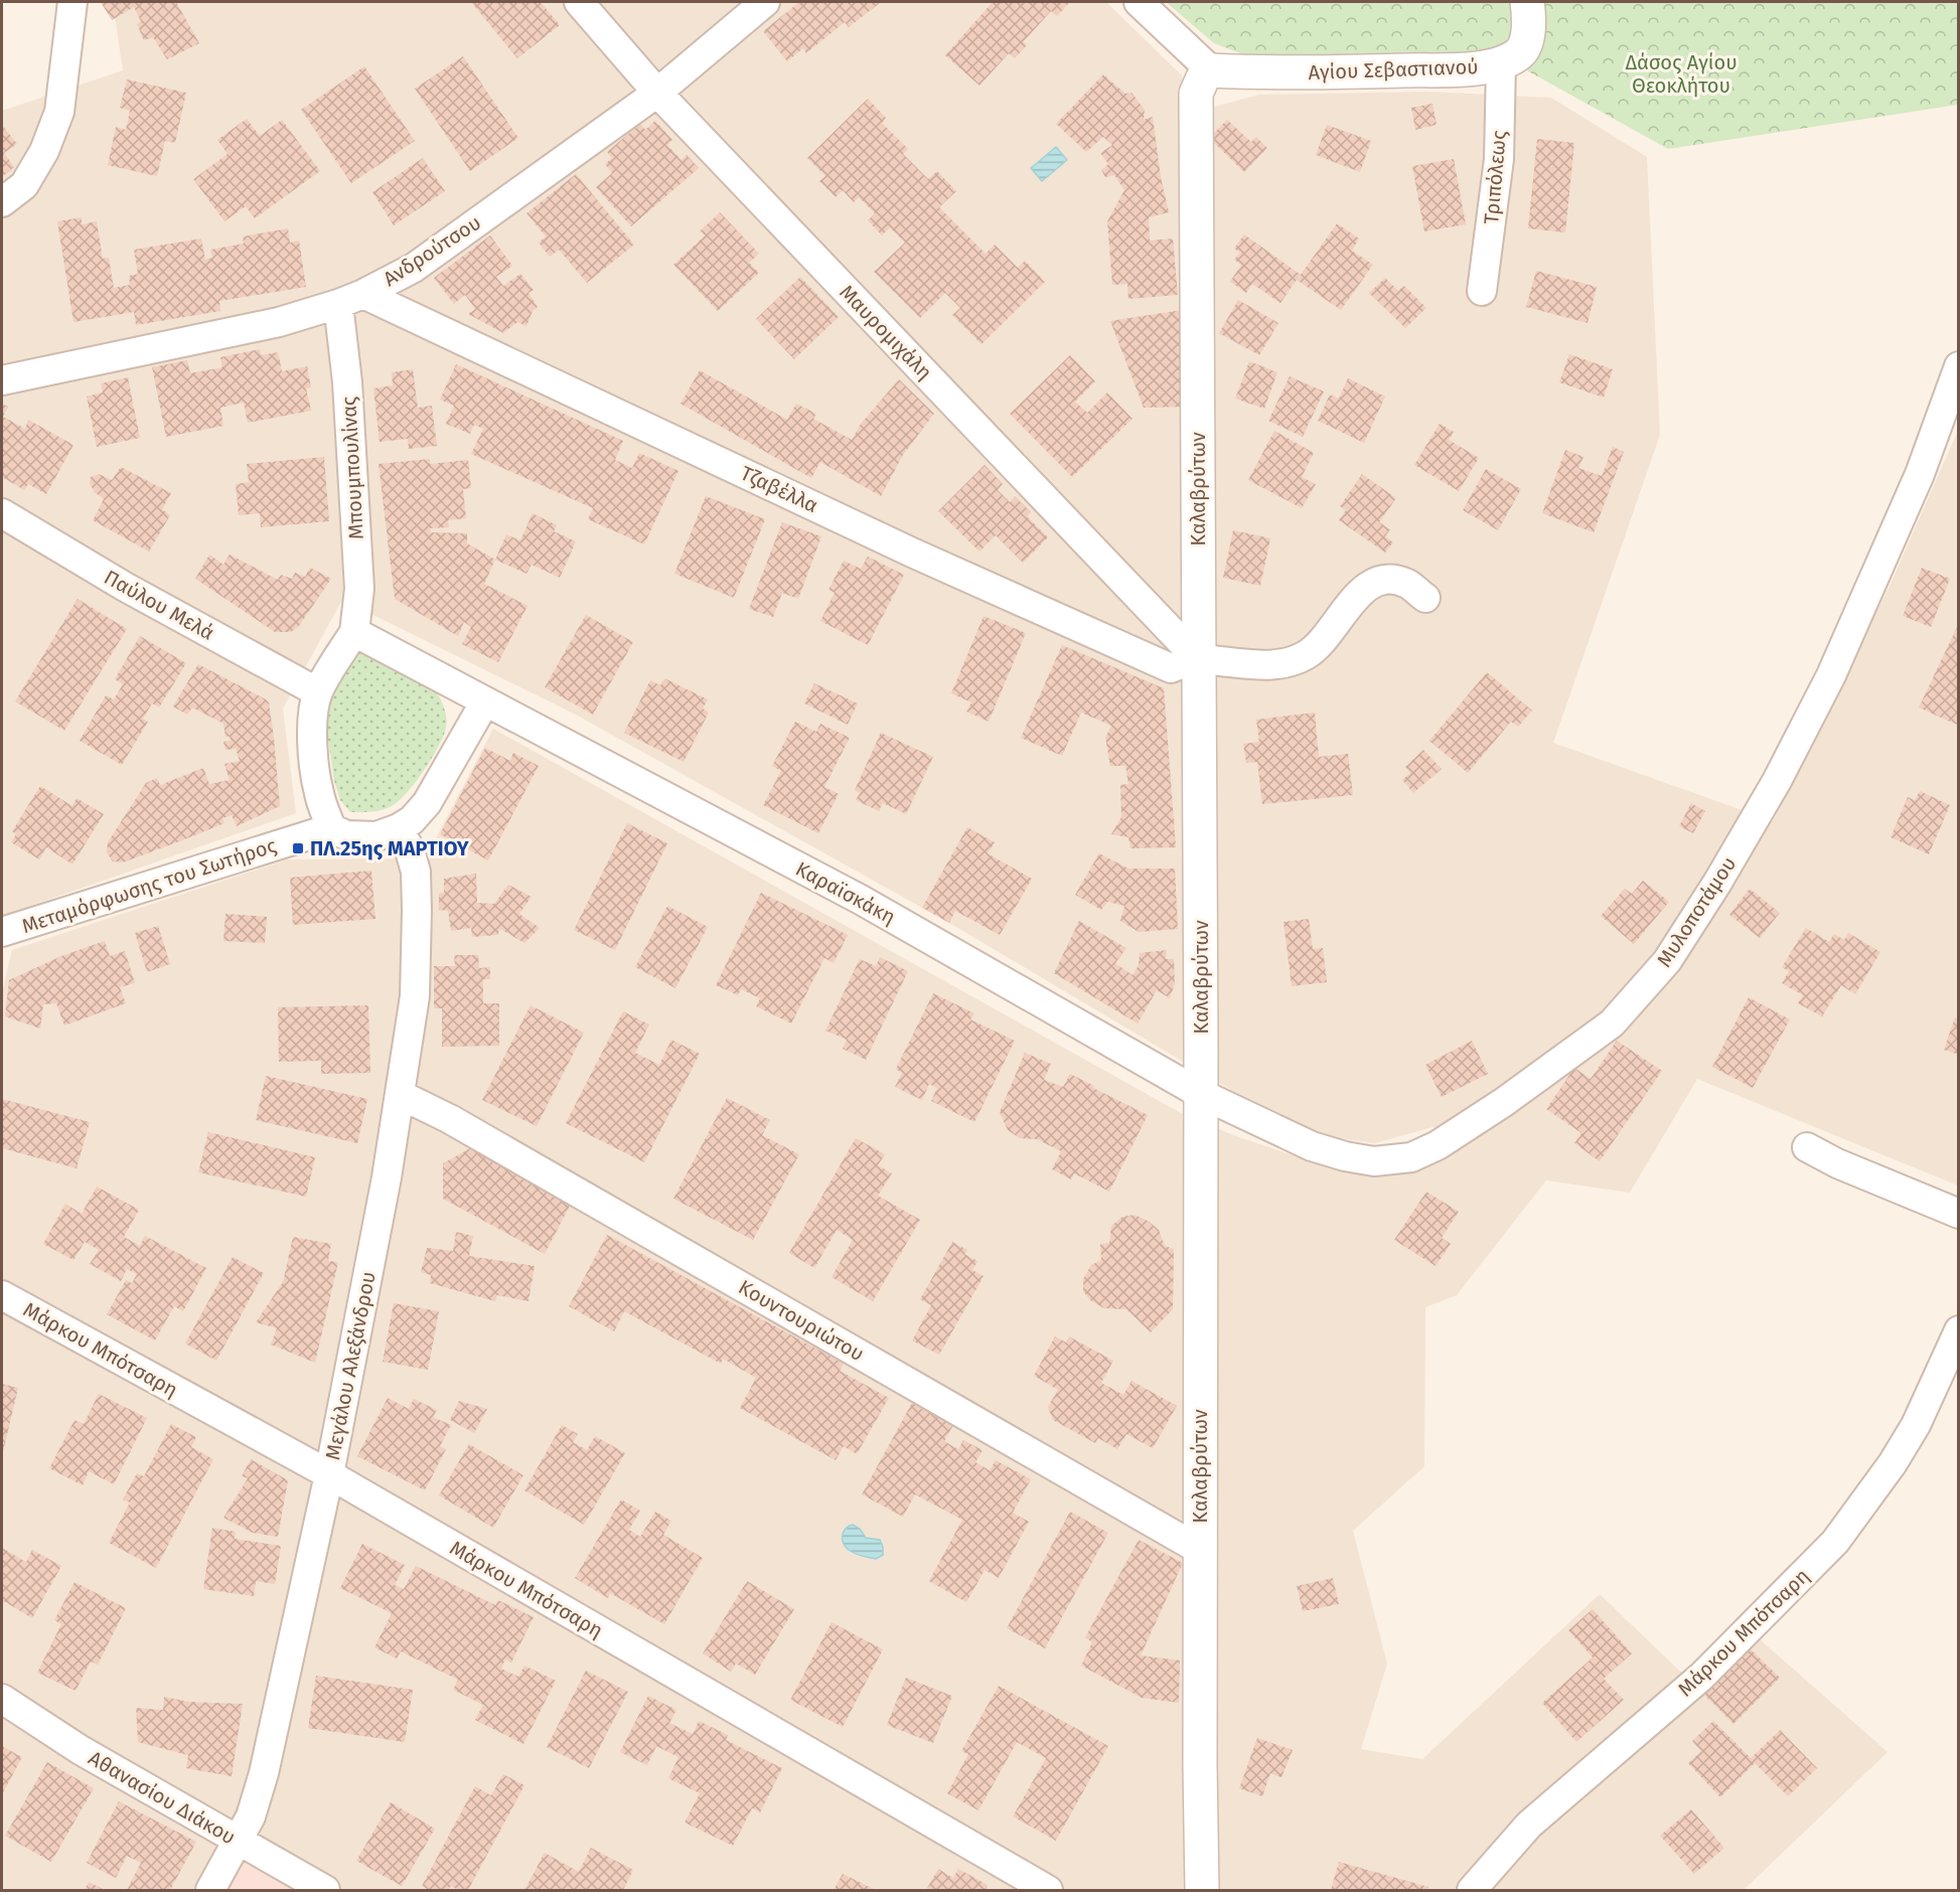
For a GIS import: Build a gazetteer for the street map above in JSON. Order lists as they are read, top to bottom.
{
  "streets": {
    "street": [
      "Αγίου Σεβαστιανού",
      "Τριπόλεως",
      "Ανδρούτσου",
      "Μαυρομιχάλη",
      "Μπουμπουλίνας",
      "Τζαβέλλα",
      "Καλαβρύτων",
      "Παύλου Μελά",
      "Μεταμόρφωσης του Σωτήρος",
      "Καραϊσκάκη",
      "Μυλοποτάμου",
      "Κουντουριώτου",
      "Μάρκου Μπότσαρη",
      "Μεγάλου Αλεξάνδρου",
      "Αθανασίου Διάκου"
    ]
  },
  "crossings": [
    ["Αγίου Σεβαστιανού", "Τριπόλεως"],
    ["Αγίου Σεβαστιανού", "Καλαβρύτων"],
    ["Ανδρούτσου", "Μαυρομιχάλη"],
    ["Ανδρούτσου", "Μπουμπουλίνας"],
    ["Ανδρούτσου", "Τζαβέλλα"],
    ["Μαυρομιχάλη", "Τζαβέλλα"],
    ["Μαυρομιχάλη", "Καλαβρύτων"],
    ["Μπουμπουλίνας", "Τζαβέλλα"],
    ["Μπουμπουλίνας", "Καραϊσκάκη"],
    ["Τζαβέλλα", "Καλαβρύτων"],
    ["Καλαβρύτων", "Καραϊσκάκη"],
    ["Καλαβρύτων", "Μυλοποτάμου"],
    ["Καλαβρύτων", "Κουντουριώτου"],
    ["Καραϊσκάκη", "Μυλοποτάμου"],
    ["Κουντουριώτου", "Μεγάλου Αλεξάνδρου"],
    ["Μάρκου Μπότσαρη", "Μεγάλου Αλεξάνδρου"],
    ["Μεγάλου Αλεξάνδρου", "Αθανασίου Διάκου"]
  ],
  "parks": ["Δάσος Αγίου Θεοκλήτου"],
  "places": {
    "transit": ["ΠΛ.25ης ΜΑΡΤΙΟΥ"]
  }
}
